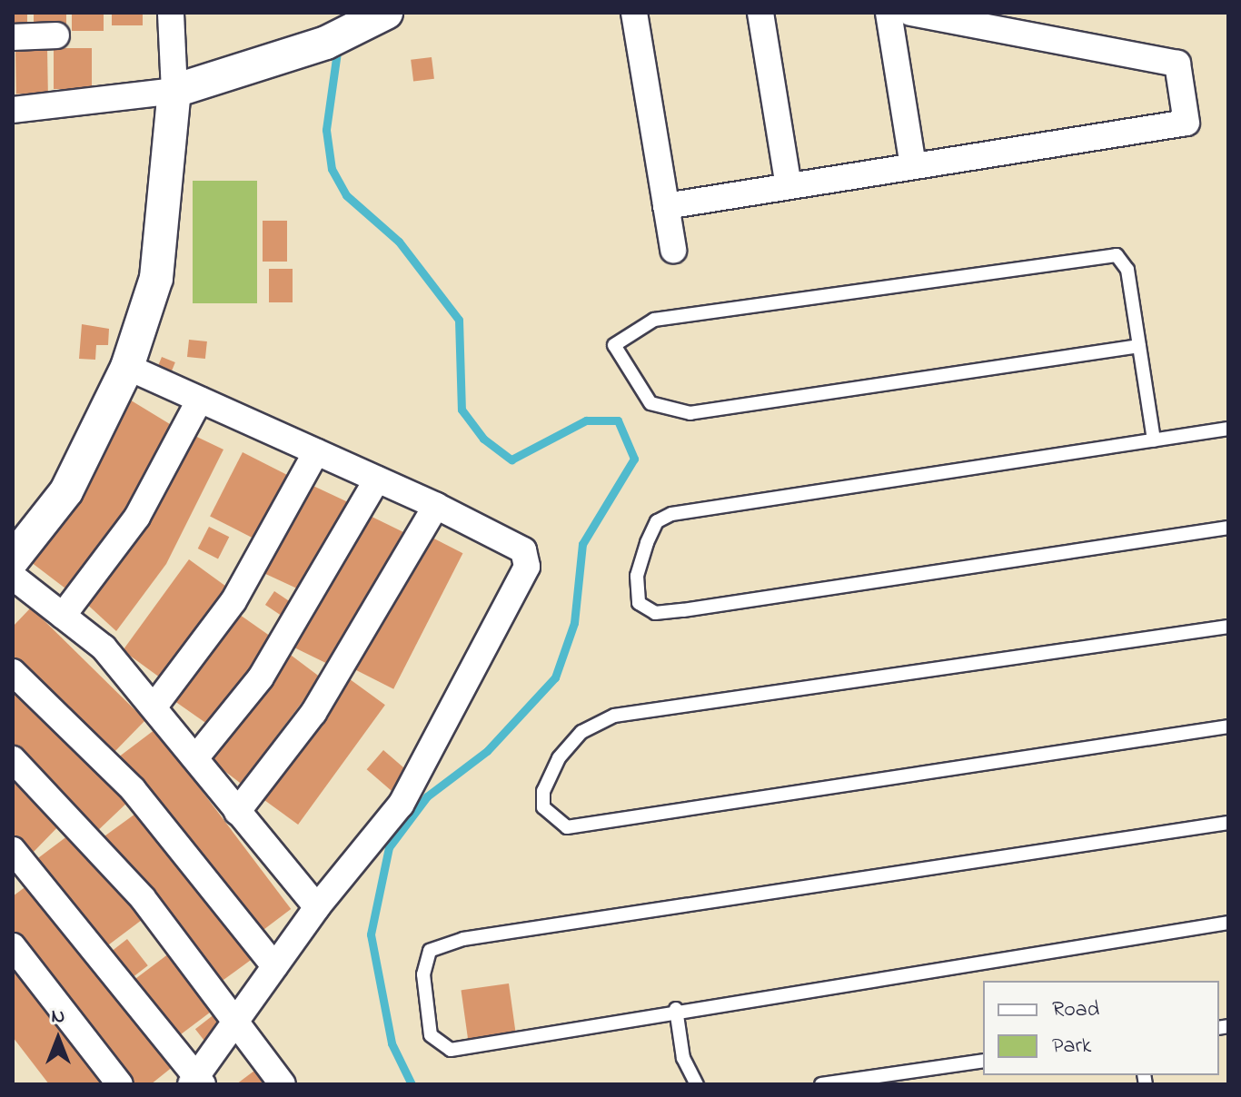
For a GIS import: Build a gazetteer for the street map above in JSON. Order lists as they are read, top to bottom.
{
  "legend": ["Road", "Park"],
  "north": "top"
}
